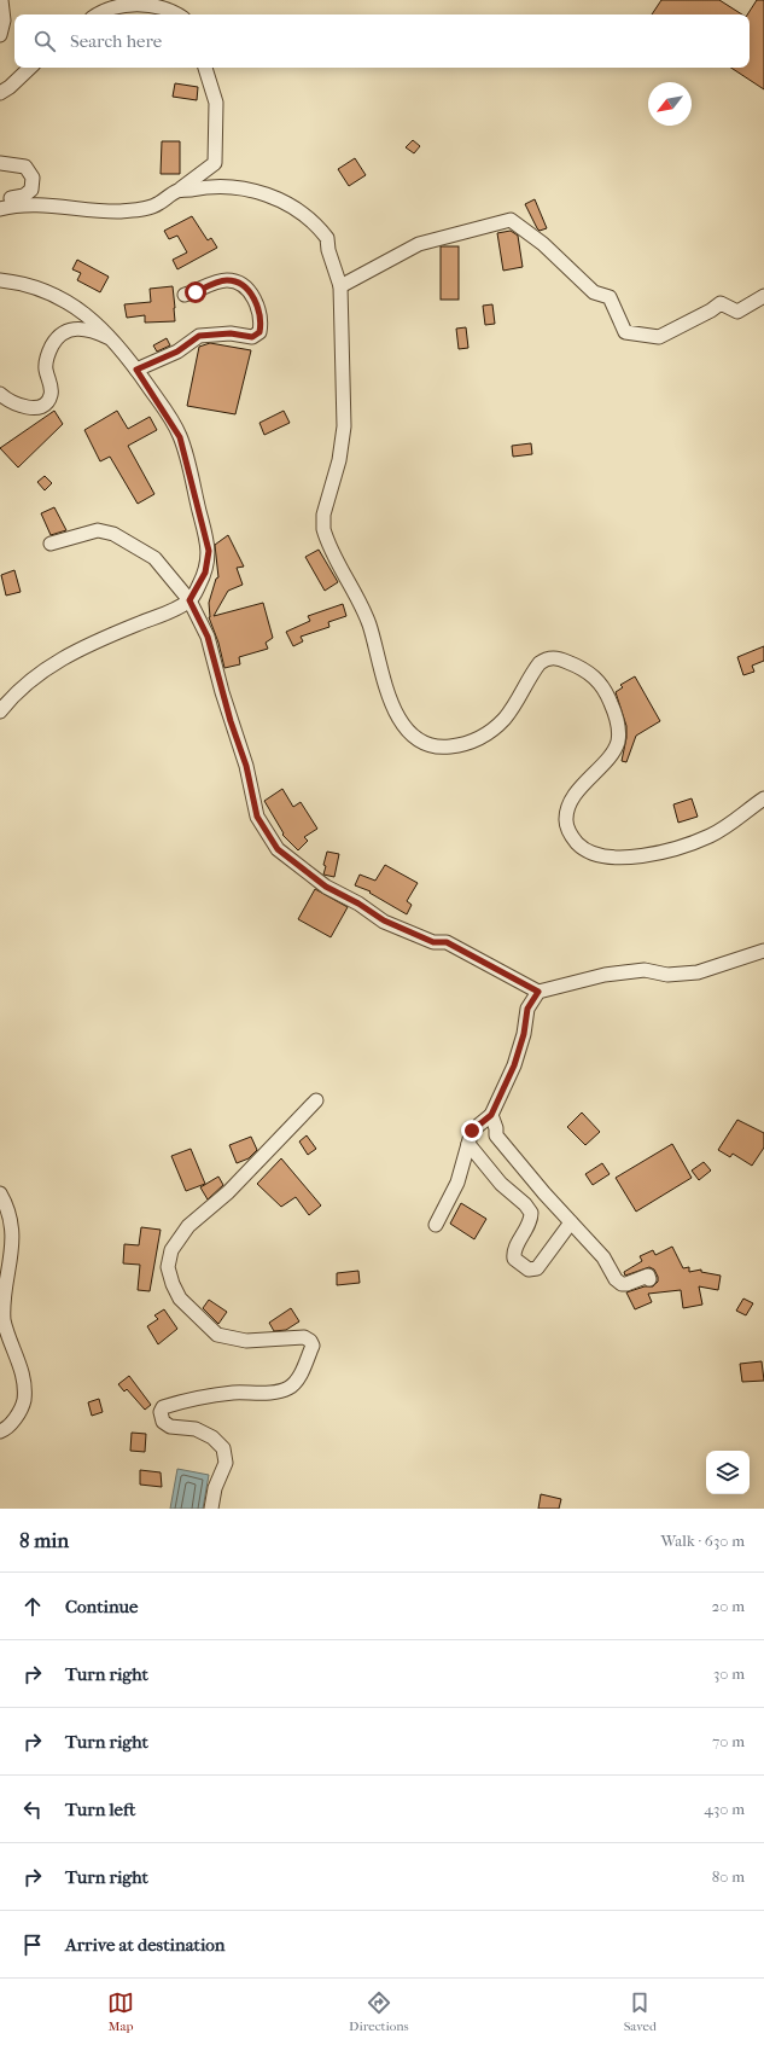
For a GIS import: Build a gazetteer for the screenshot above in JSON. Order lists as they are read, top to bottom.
{
  "north": "bottom left",
  "page": {
    "search": "Search here",
    "heading": ["8 min", "Walk · 630 m"],
    "list": [
      ["Continue", "20 m"],
      ["Turn right", "30 m"],
      ["Turn right", "70 m"],
      ["Turn left", "430 m"],
      ["Turn right", "80 m"],
      "Arrive at destination"
    ],
    "nav": ["Map", "Directions", "Saved"]
  }
}
